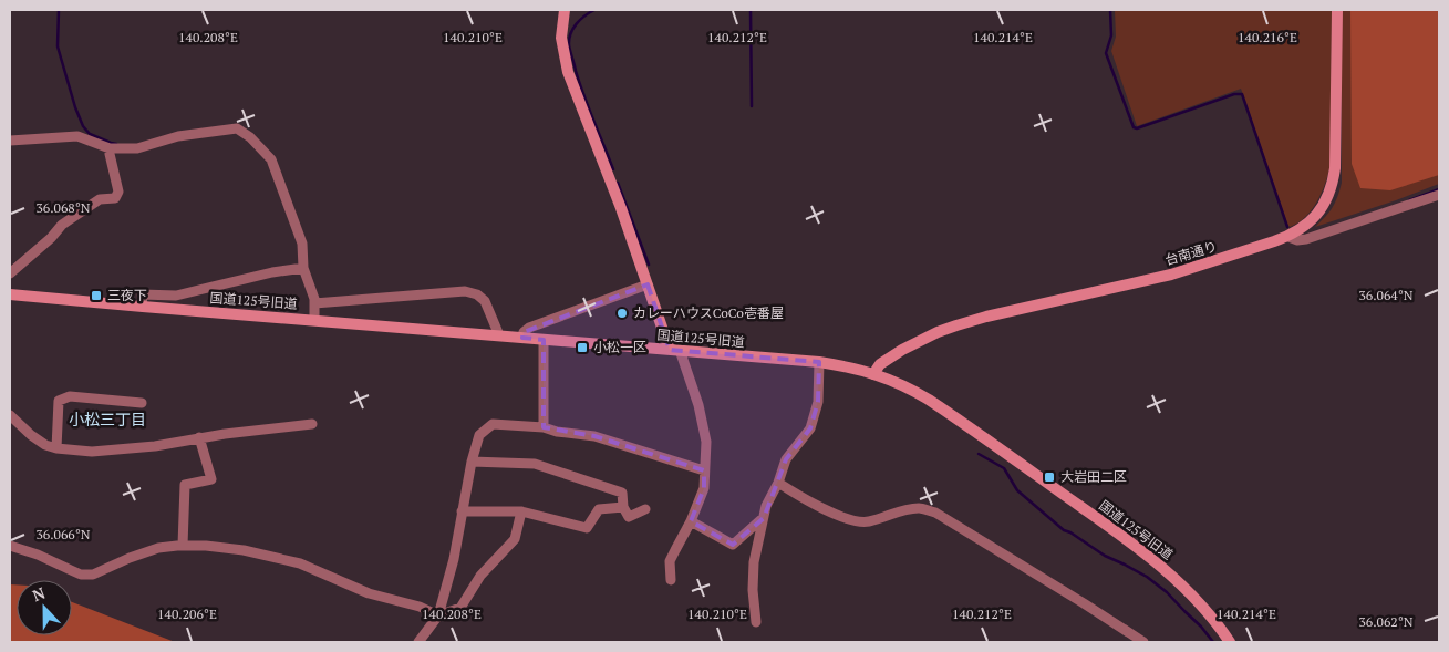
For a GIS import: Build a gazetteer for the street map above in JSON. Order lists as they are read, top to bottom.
{
  "streets": {
    "street": ["台南通り", "国道125号旧道"]
  },
  "crossings": [
    ["台南通り", "国道125号旧道"]
  ],
  "districts": ["小松三丁目"],
  "places": {
    "transit": ["三夜下", "小松一区", "大岩田二区"],
    "other": ["カレーハウスCoCo壱番屋"]
  },
  "north": "top",
  "coordinates": [
    "140.208°E",
    "140.210°E",
    "140.212°E",
    "140.214°E",
    "140.216°E",
    "36.068°N",
    "36.064°N",
    "36.066°N",
    "140.206°E",
    "36.062°N"
  ]
}
